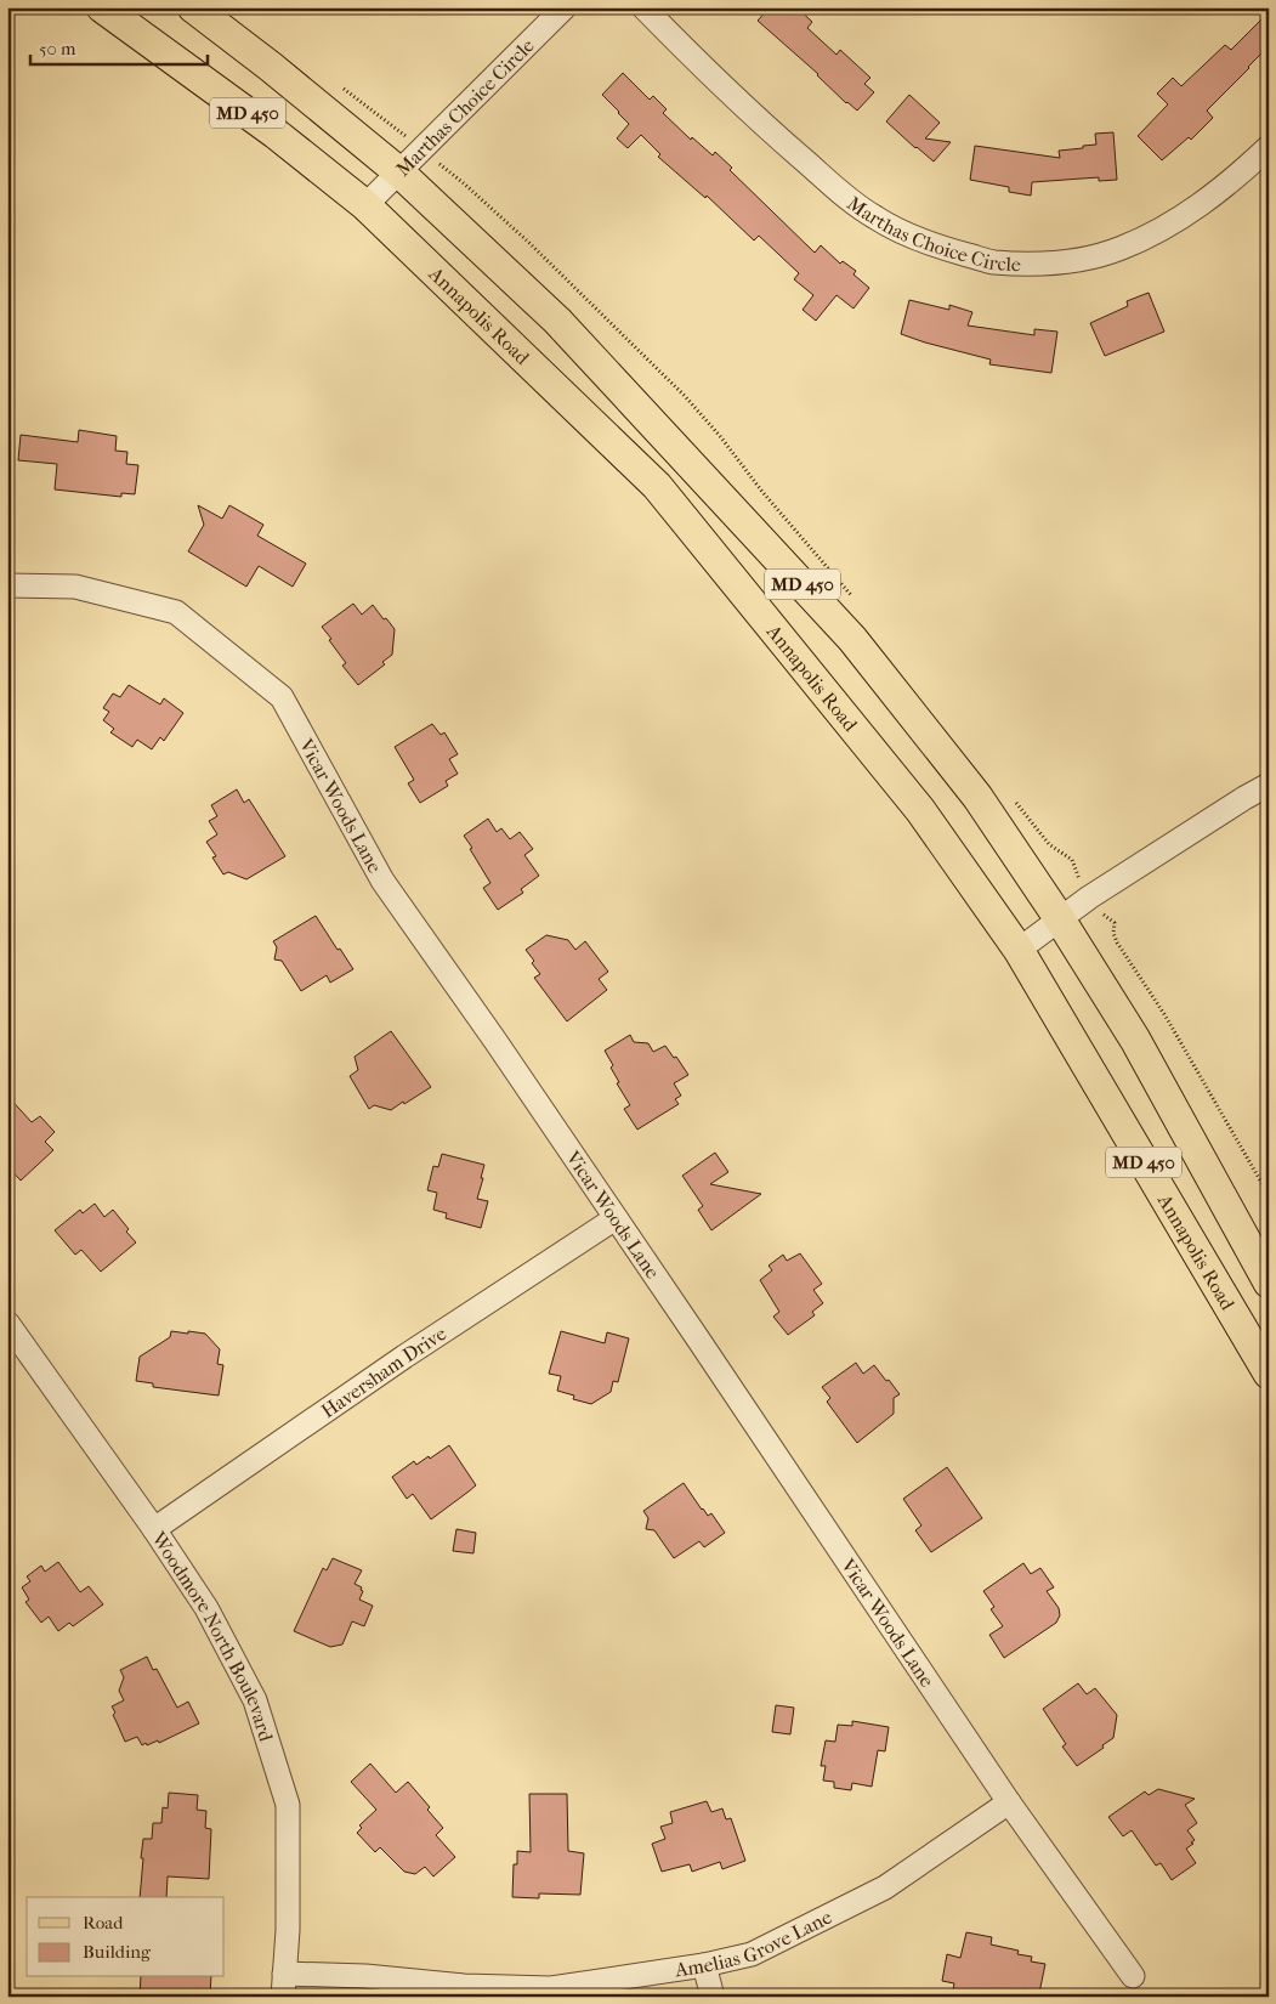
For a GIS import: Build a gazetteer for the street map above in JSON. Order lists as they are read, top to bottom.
{
  "streets": {
    "main road": ["MD 450", "Annapolis Road"],
    "street": [
      "Marthas Choice Circle",
      "Vicar Woods Lane",
      "Haversham Drive",
      "Woodmore North Boulevard",
      "Amelias Grove Lane"
    ]
  },
  "crossings": [
    ["Marthas Choice Circle", "MD 450"],
    ["Marthas Choice Circle", "Annapolis Road"],
    ["Vicar Woods Lane", "Haversham Drive"],
    ["Vicar Woods Lane", "Amelias Grove Lane"],
    ["Haversham Drive", "Woodmore North Boulevard"],
    ["Woodmore North Boulevard", "Amelias Grove Lane"]
  ],
  "legend": ["Road", "Building"],
  "scale_bar": "50 m"
}
